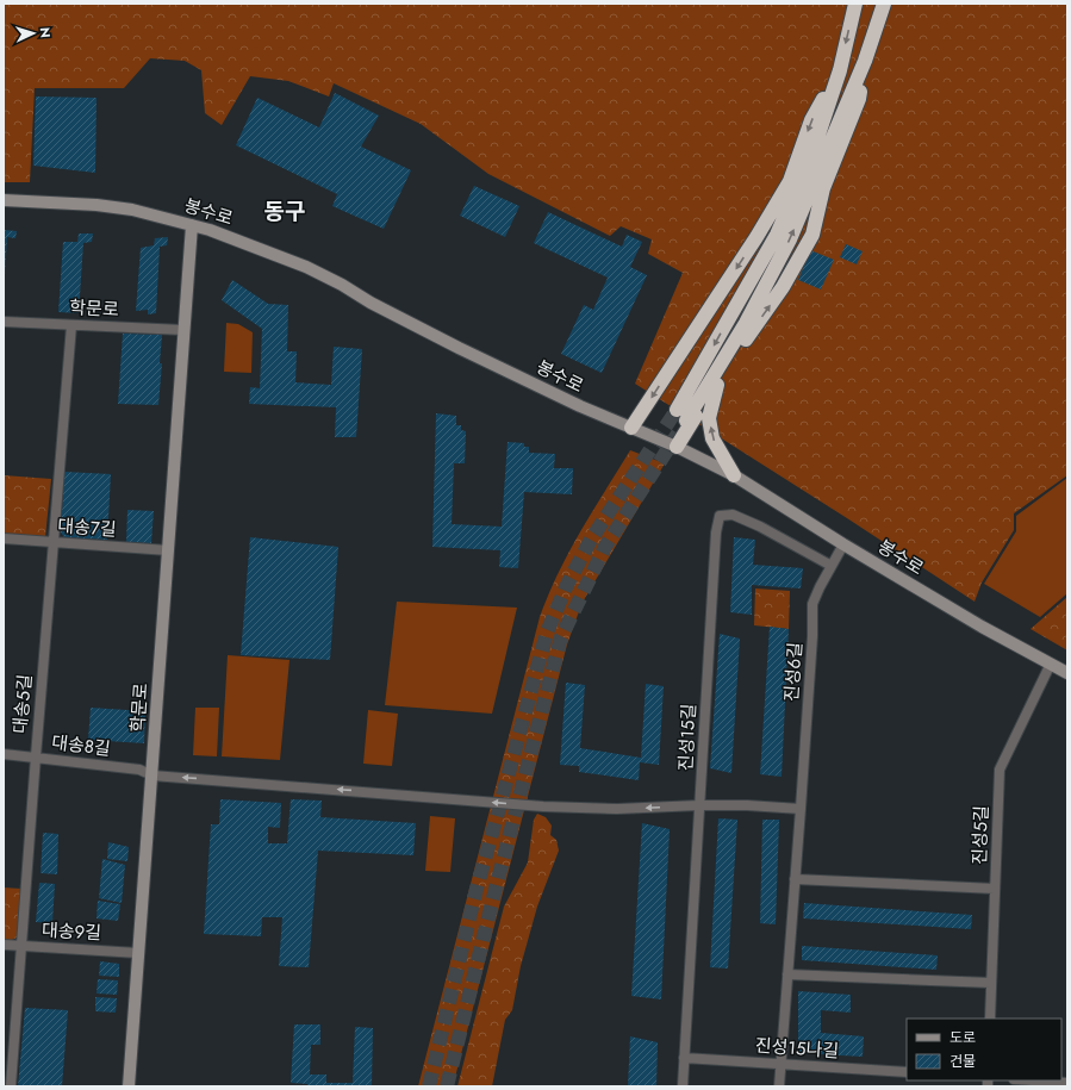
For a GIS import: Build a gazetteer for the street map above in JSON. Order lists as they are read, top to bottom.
{
  "streets": {
    "main road": ["봉수로", "학문로"],
    "street": [
      "대송7길",
      "진성6길",
      "대송5길",
      "진성15길",
      "대송8길",
      "진성5길",
      "대송9길",
      "진성15나길"
    ]
  },
  "crossings": [
    ["봉수로", "학문로"],
    ["봉수로", "진성6길"],
    ["봉수로", "진성5길"],
    ["학문로", "대송7길"],
    ["학문로", "대송5길"],
    ["학문로", "대송8길"],
    ["학문로", "대송9길"],
    ["대송7길", "대송5길"],
    ["진성6길", "진성15길"],
    ["진성6길", "진성15나길"],
    ["대송5길", "대송8길"],
    ["대송5길", "대송9길"],
    ["진성15길", "대송8길"],
    ["진성15길", "진성15나길"]
  ],
  "one_way": ["대송8길"],
  "districts": ["동구"],
  "legend": ["도로", "건물"],
  "north": "right"
}
